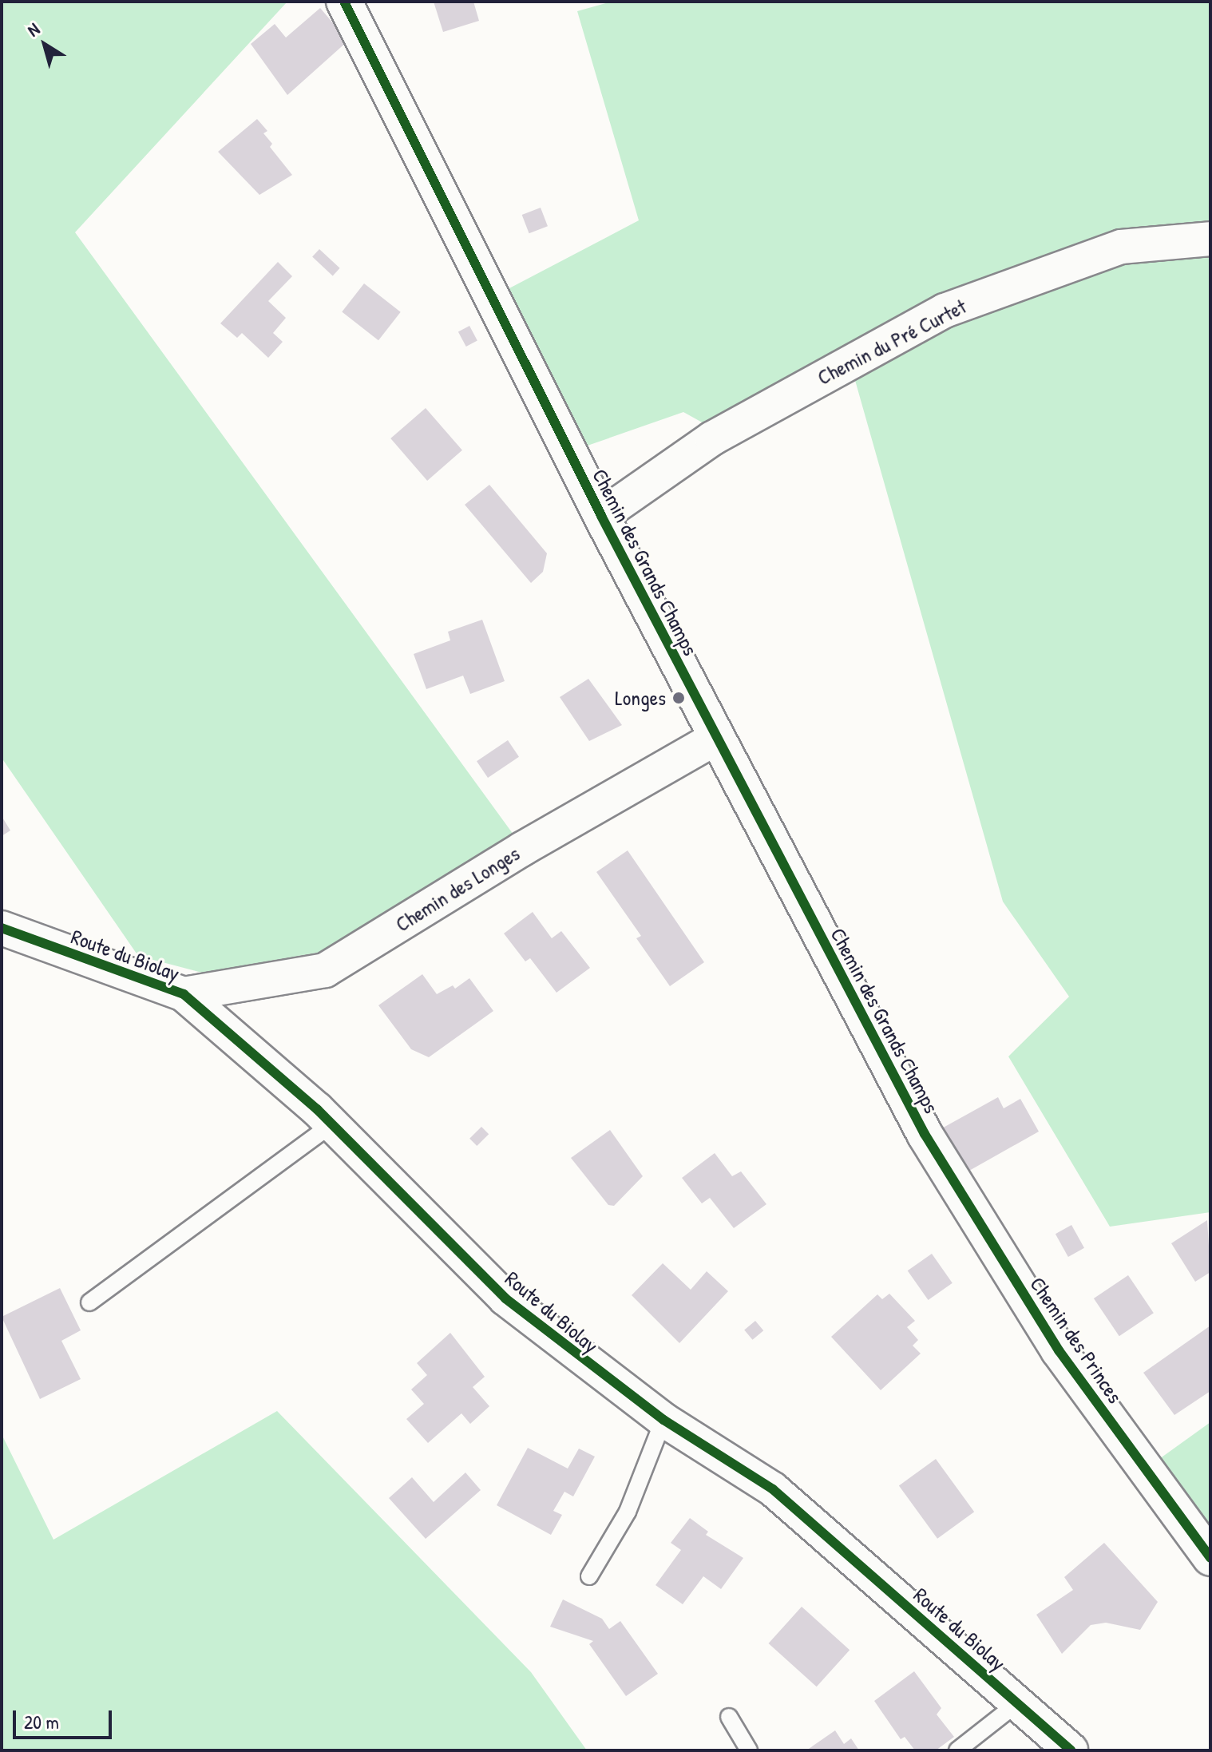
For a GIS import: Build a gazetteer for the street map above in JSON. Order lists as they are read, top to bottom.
{
  "streets": {
    "street": [
      "Chemin du Pré Curtet",
      "Chemin des Grands Champs",
      "Chemin des Longes",
      "Route du Biolay",
      "Chemin des Princes"
    ]
  },
  "crossings": [
    ["Chemin du Pré Curtet", "Chemin des Grands Champs"],
    ["Chemin des Grands Champs", "Chemin des Longes"],
    ["Chemin des Grands Champs", "Chemin des Princes"],
    ["Chemin des Longes", "Route du Biolay"]
  ],
  "places": ["Longes"],
  "scale_bar": "20 m",
  "north": "top left"
}
